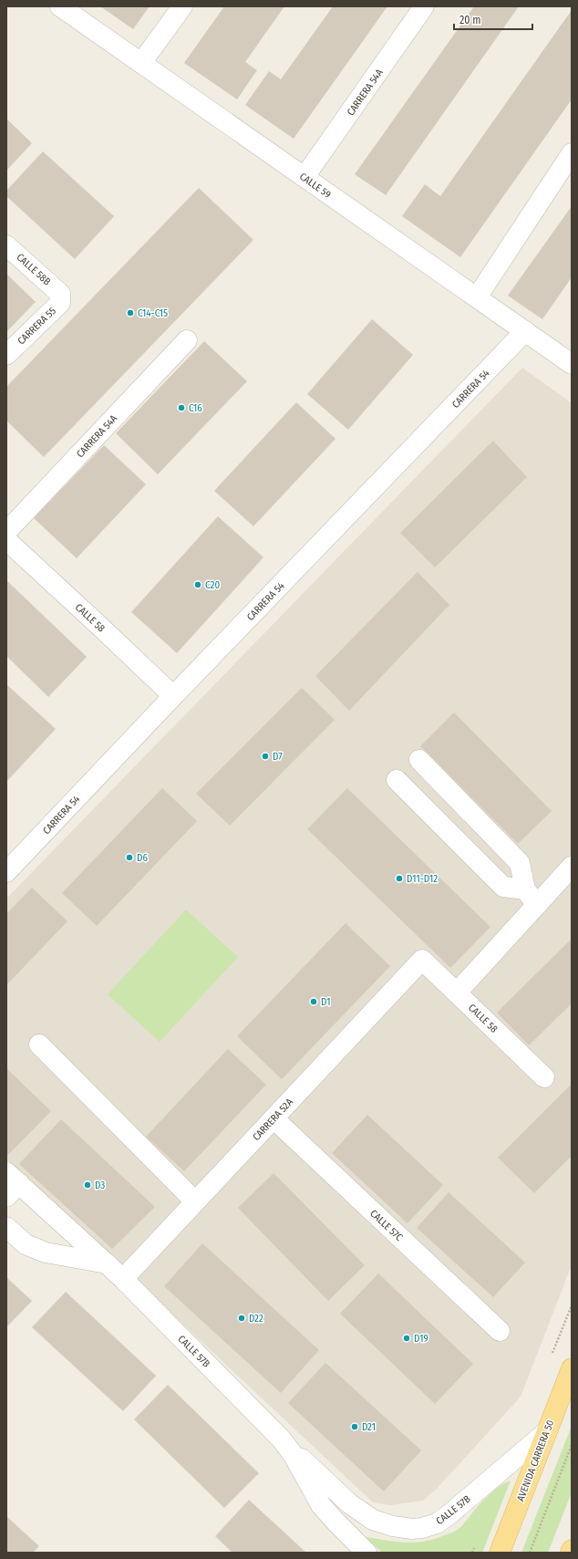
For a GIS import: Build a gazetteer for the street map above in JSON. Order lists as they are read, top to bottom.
{
  "streets": {
    "main road": ["AVENIDA CARRERA 50"],
    "street": [
      "CARRERA 54A",
      "CALLE 59",
      "CALLE 58B",
      "CARRERA 55",
      "CARRERA 54",
      "CALLE 58",
      "CARRERA 52A",
      "CALLE 57C",
      "CALLE 57B"
    ]
  },
  "crossings": [
    ["CARRERA 54A", "CALLE 59"],
    ["CALLE 59", "CARRERA 54"],
    ["CALLE 58B", "CARRERA 55"],
    ["CARRERA 54", "CALLE 58"],
    ["CALLE 58", "CARRERA 52A"],
    ["CARRERA 52A", "CALLE 57C"],
    ["CARRERA 52A", "CALLE 57B"],
    ["CALLE 57B", "AVENIDA CARRERA 50"]
  ],
  "places": [
    "C14-C15",
    "C16",
    "C20",
    "D7",
    "D6",
    "D11-D12",
    "D1",
    "D3",
    "D22",
    "D19",
    "D21"
  ],
  "scale_bar": "20 m"
}
